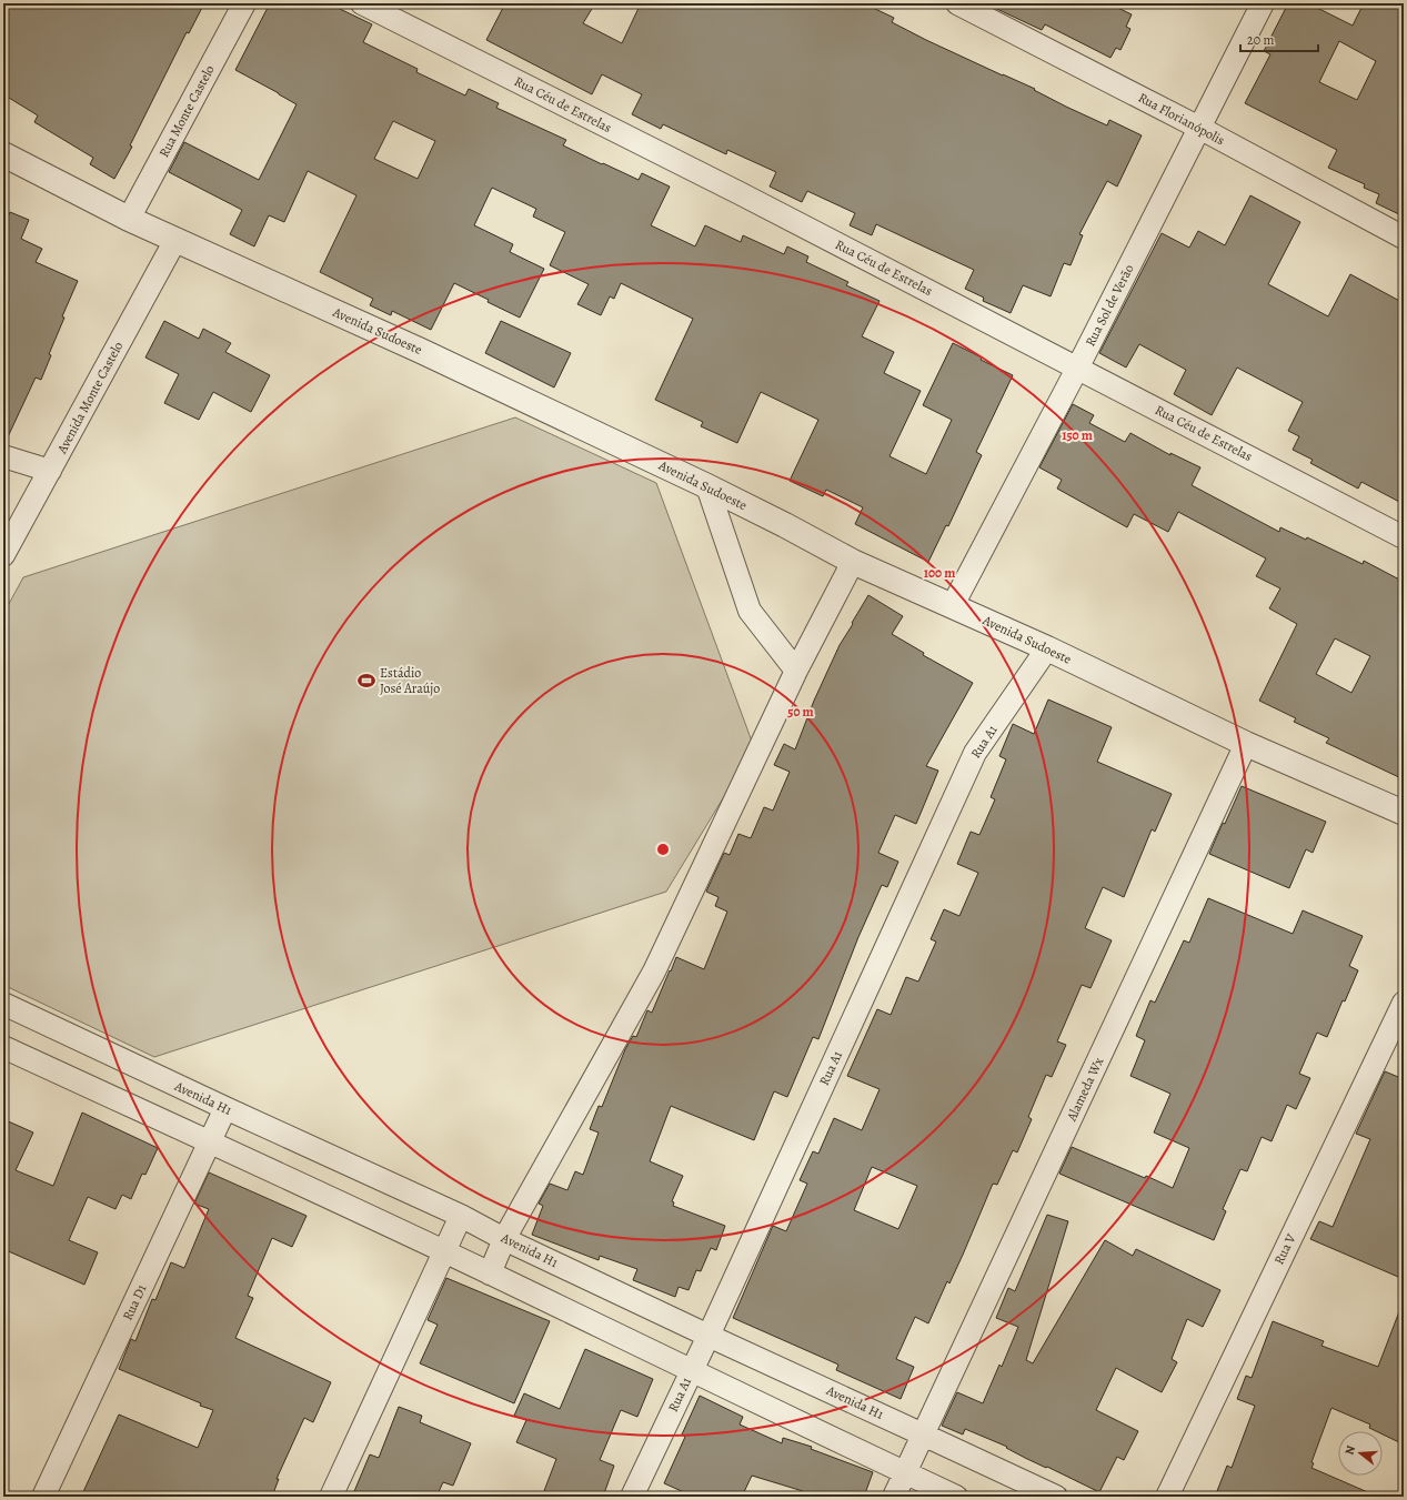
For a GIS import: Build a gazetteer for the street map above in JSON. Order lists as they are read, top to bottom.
{
  "streets": {
    "street": [
      "Rua Céu de Estrelas",
      "Rua Monte Castelo",
      "Rua Florianópolis",
      "Rua Sol de Verão",
      "Avenida Sudoeste",
      "Avenida Monte Castelo",
      "Rua A1",
      "Alameda Wx",
      "Avenida H1",
      "Rua V",
      "Rua D1"
    ]
  },
  "crossings": [
    ["Rua Céu de Estrelas", "Rua Sol de Verão"],
    ["Rua Monte Castelo", "Avenida Sudoeste"],
    ["Rua Florianópolis", "Rua Sol de Verão"],
    ["Rua Sol de Verão", "Avenida Sudoeste"],
    ["Avenida Sudoeste", "Avenida Monte Castelo"],
    ["Avenida Sudoeste", "Rua A1"],
    ["Avenida Sudoeste", "Alameda Wx"],
    ["Rua A1", "Avenida H1"],
    ["Alameda Wx", "Avenida H1"],
    ["Avenida H1", "Rua D1"]
  ],
  "places": {
    "sports": ["Estádio José Araújo"]
  },
  "scale_bar": "20 m",
  "north": "left",
  "rings": ["150 m", "100 m", "50 m"]
}
